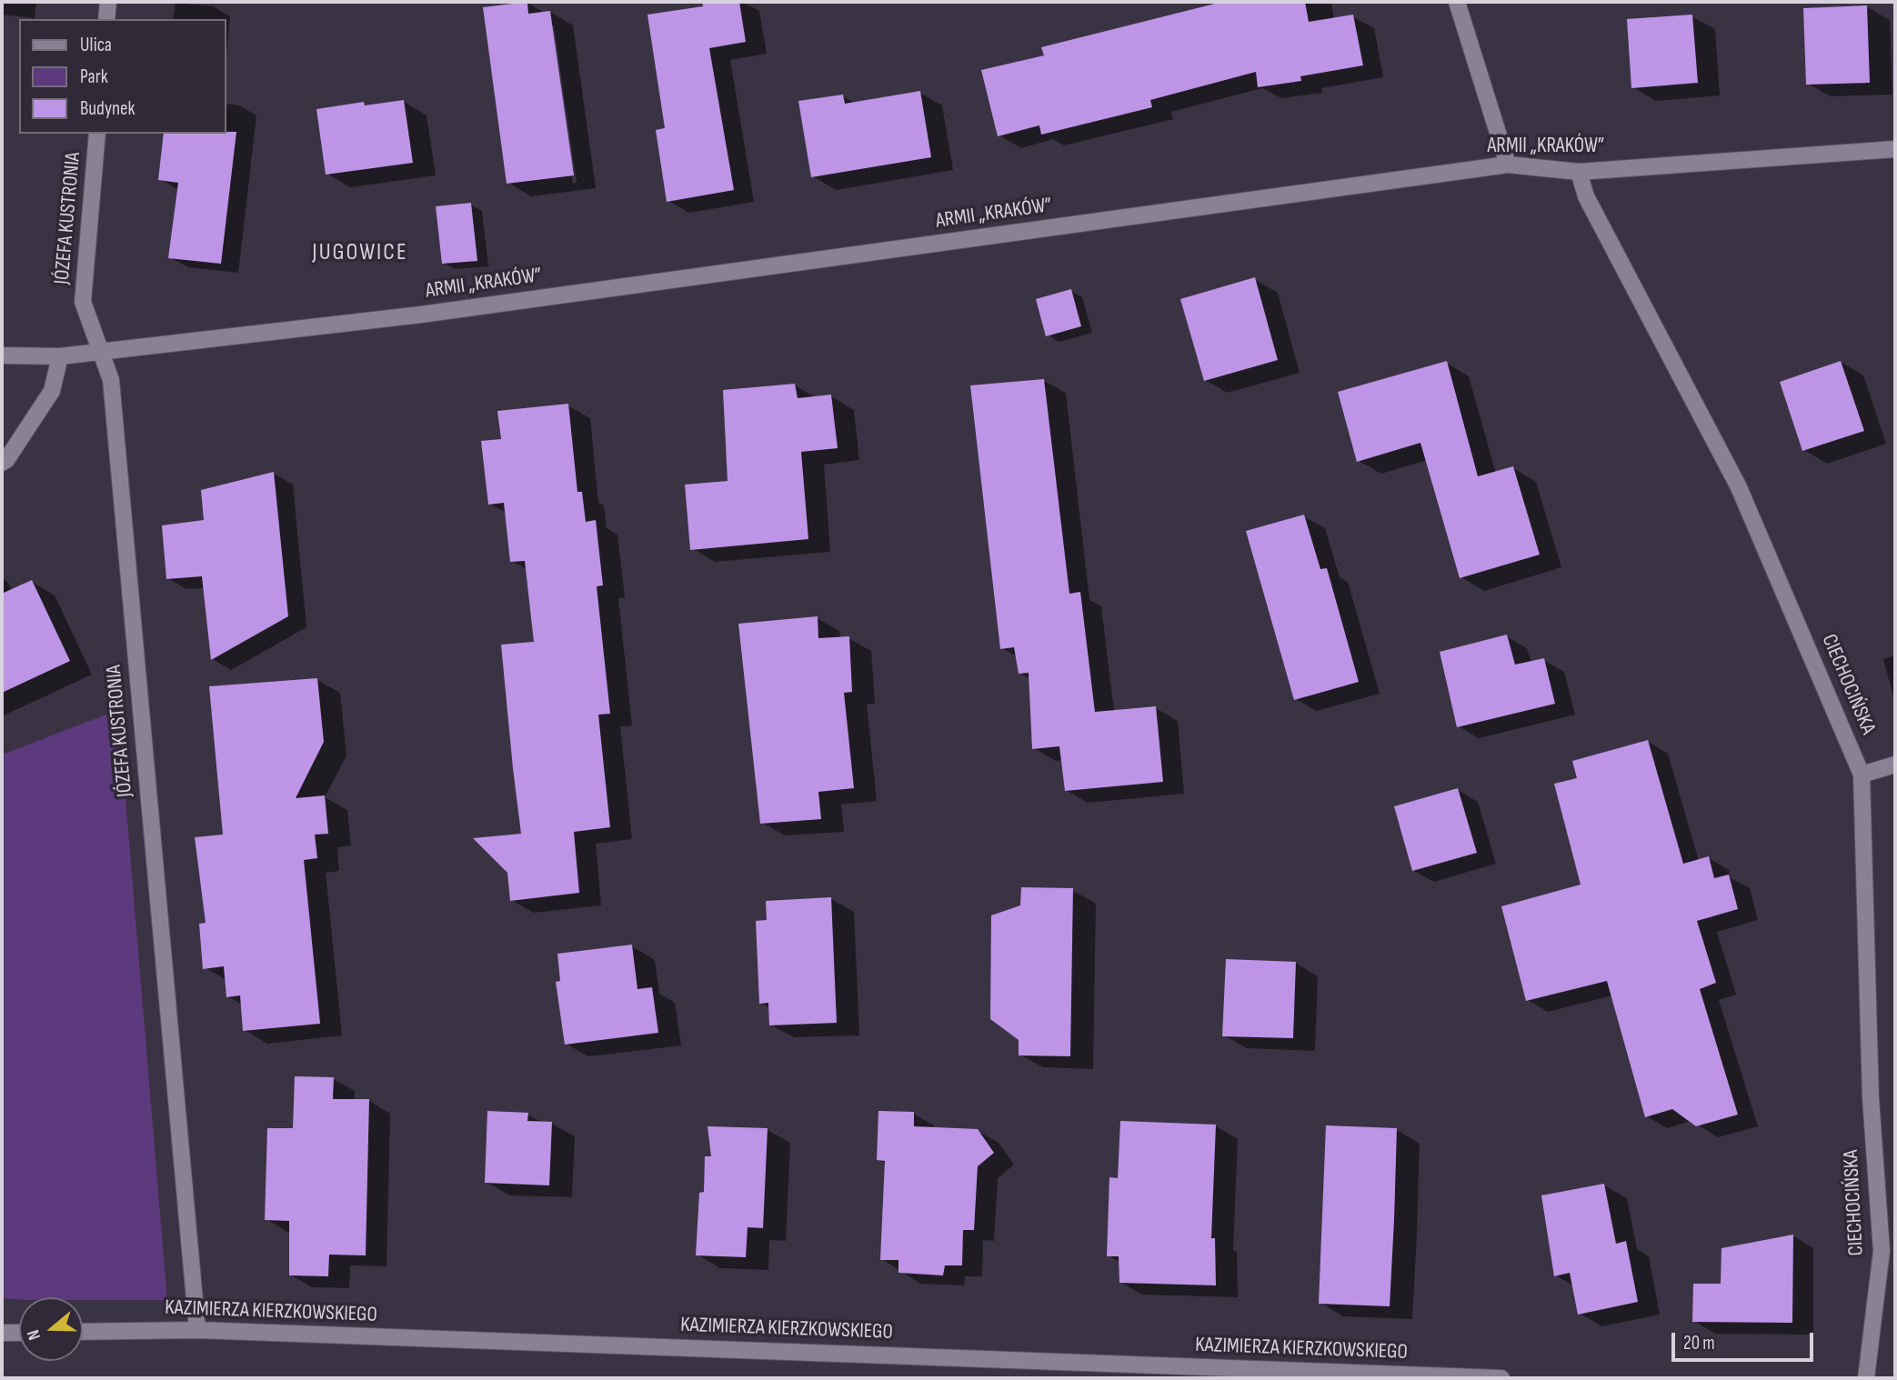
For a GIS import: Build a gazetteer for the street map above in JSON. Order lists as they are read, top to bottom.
{
  "streets": {
    "street": [
      "ARMII „KRAKÓW”",
      "JÓZEFA KUSTRONIA",
      "CIECHOCIŃSKA",
      "KAZIMIERZA KIERZKOWSKIEGO"
    ]
  },
  "crossings": [
    ["ARMII „KRAKÓW”", "JÓZEFA KUSTRONIA"],
    ["ARMII „KRAKÓW”", "CIECHOCIŃSKA"],
    ["JÓZEFA KUSTRONIA", "KAZIMIERZA KIERZKOWSKIEGO"]
  ],
  "districts": ["JUGOWICE"],
  "legend": ["Ulica", "Park", "Budynek"],
  "scale_bar": "20 m",
  "north": "left"
}
